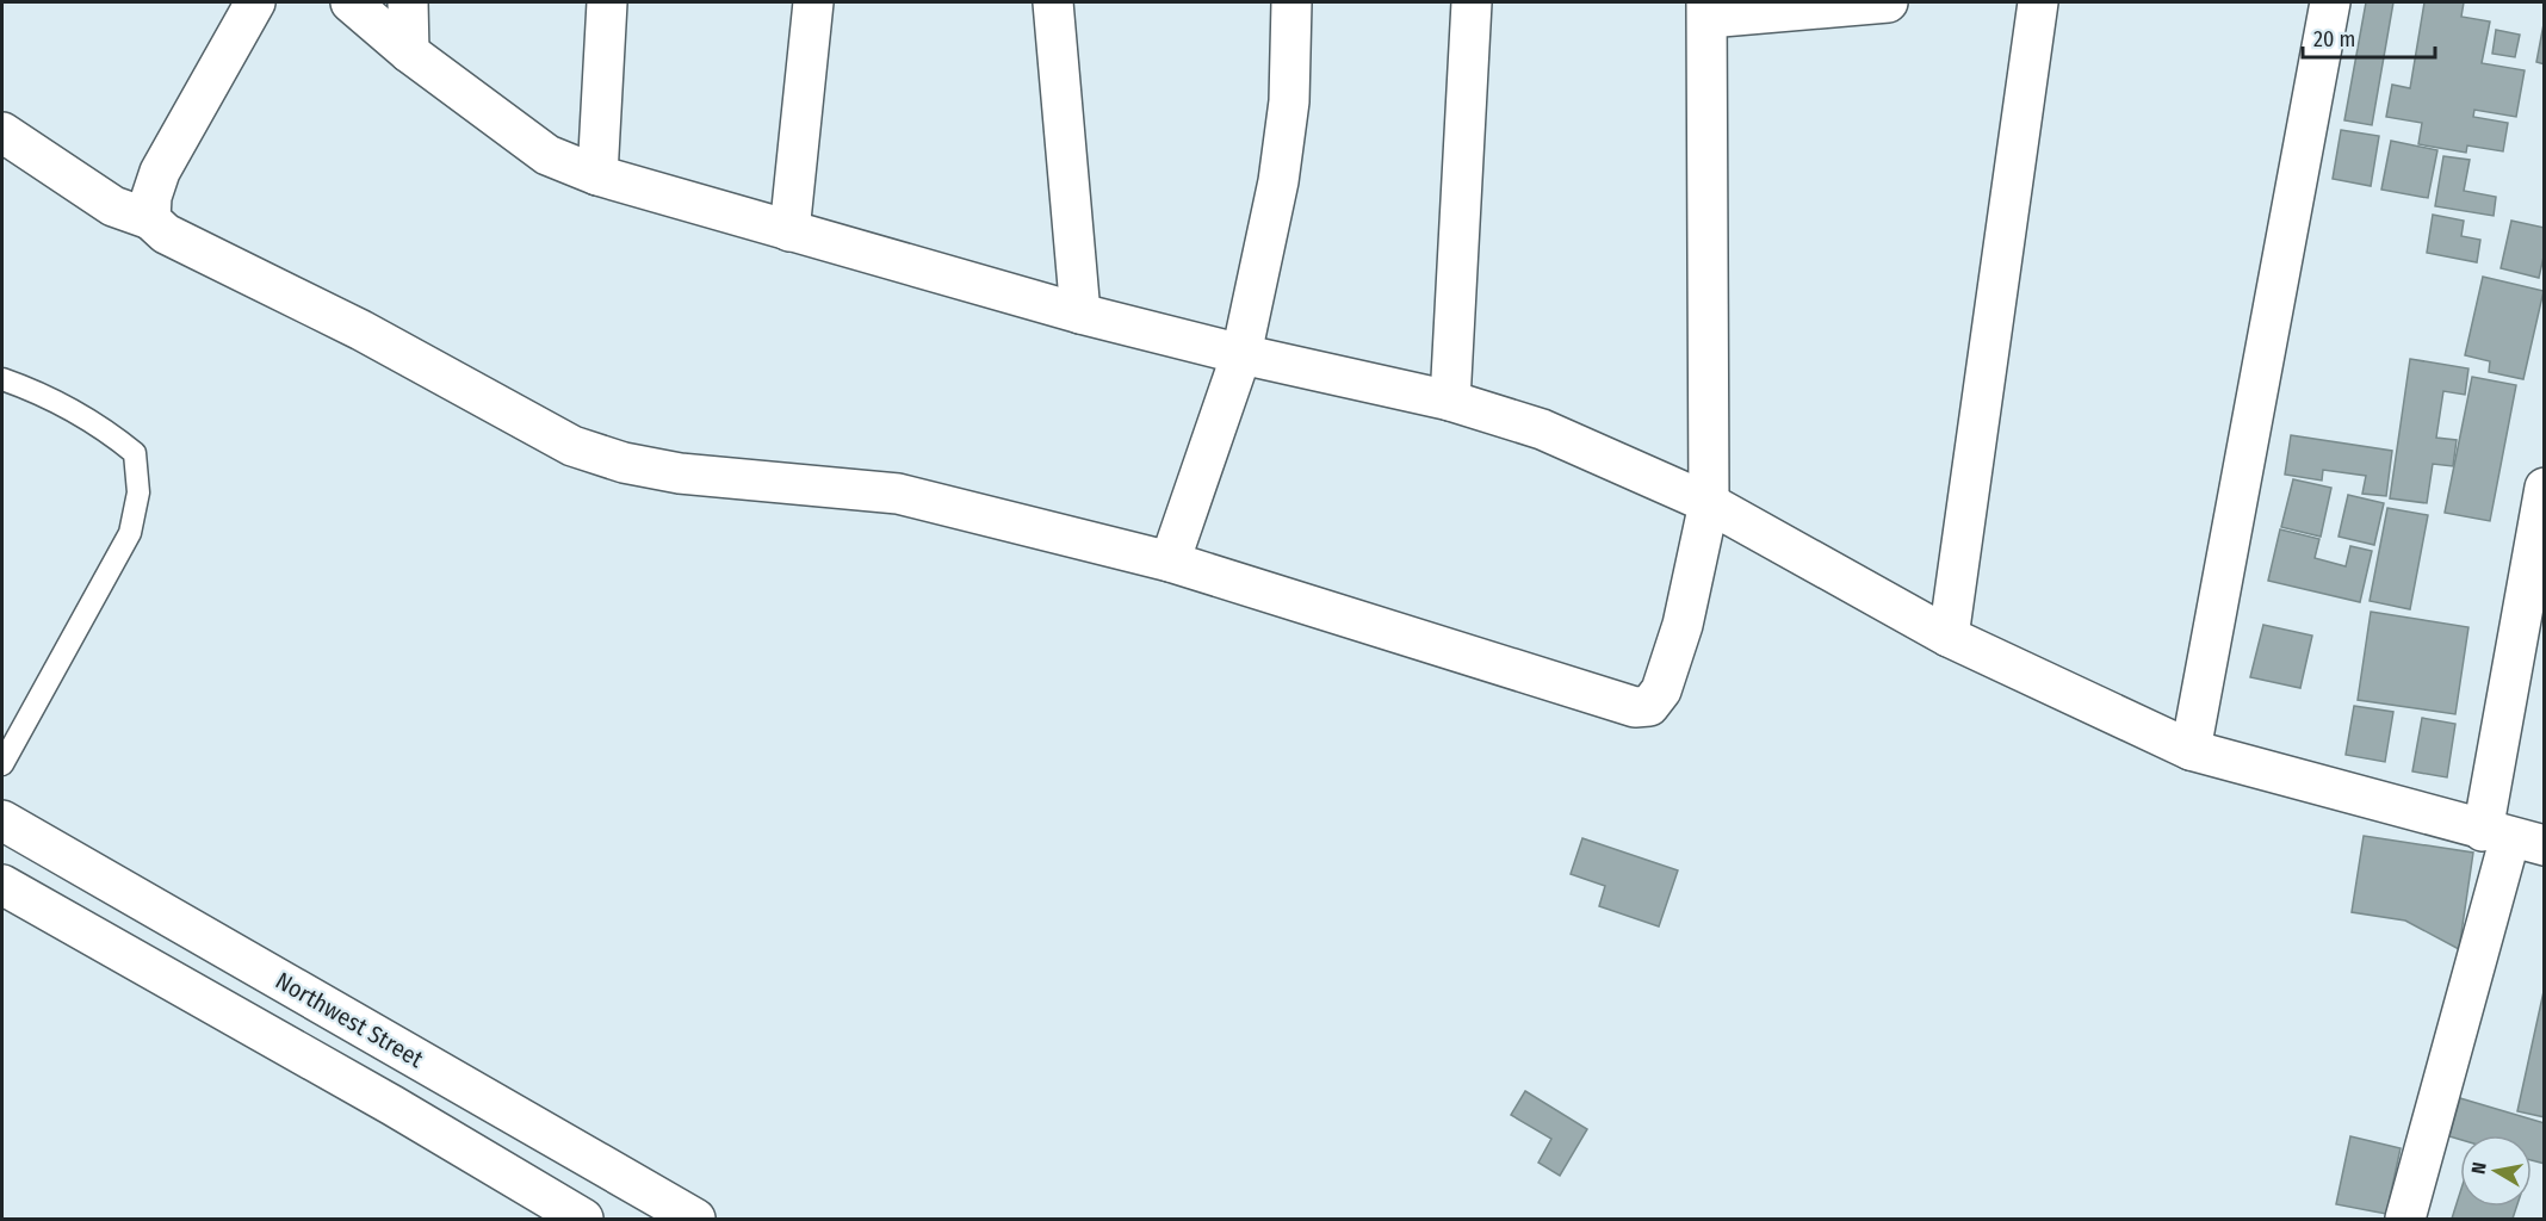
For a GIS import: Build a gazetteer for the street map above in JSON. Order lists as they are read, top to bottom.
{
  "streets": {
    "street": ["Northwest Street"]
  },
  "scale_bar": "20 m",
  "north": "left"
}
